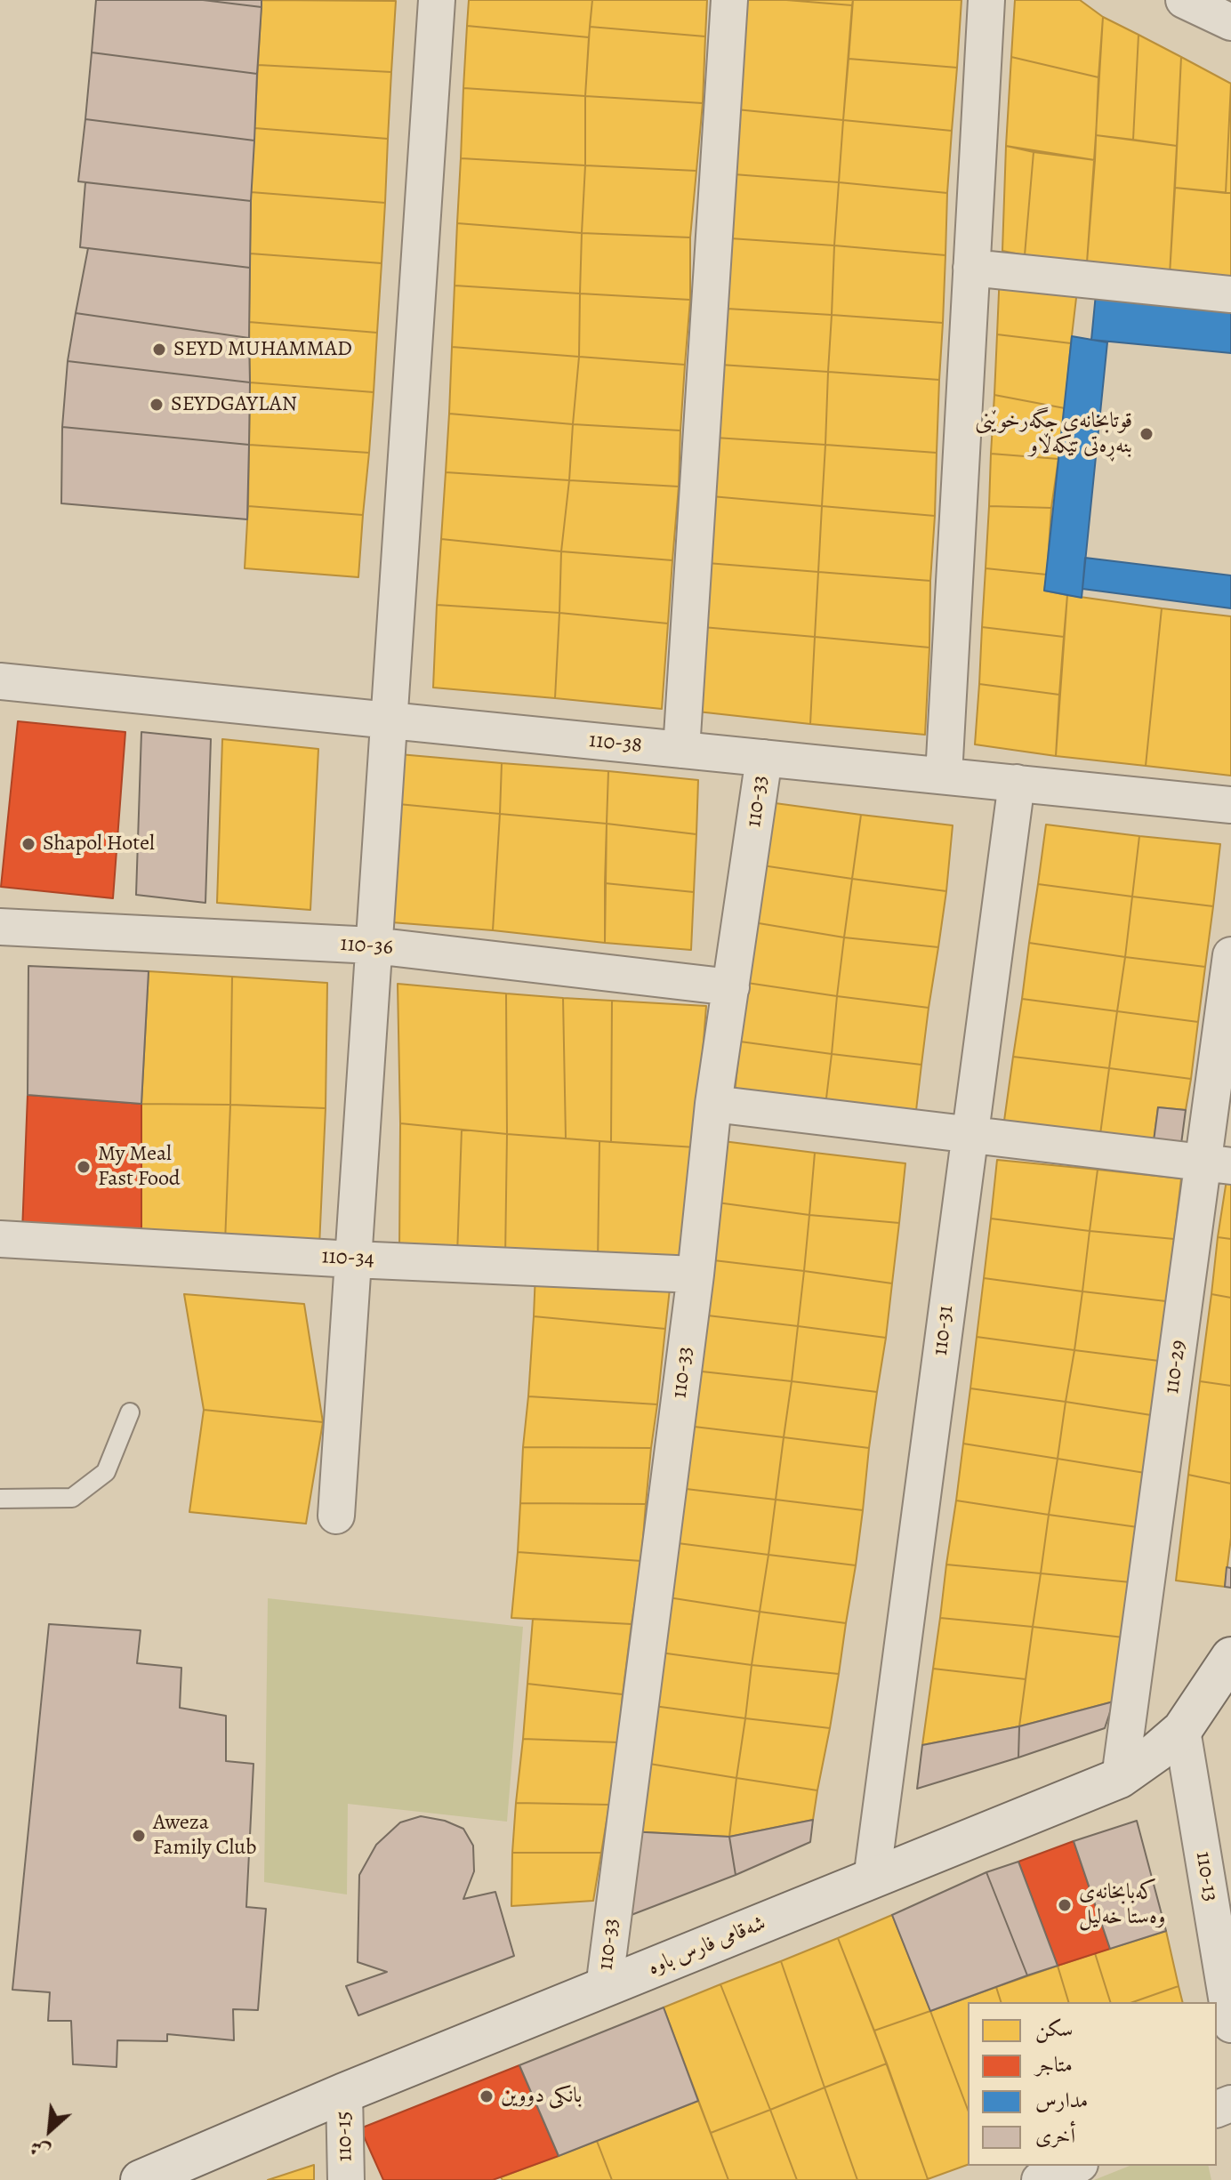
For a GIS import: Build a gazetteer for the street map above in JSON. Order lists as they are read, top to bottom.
{
  "streets": {
    "street": [
      "110-38",
      "110-33",
      "110-36",
      "110-34",
      "110-31",
      "110-29",
      "110-13",
      "شەقامی فارس باوە",
      "110-15"
    ]
  },
  "crossings": [
    ["110-38", "110-33"],
    ["110-38", "110-31"],
    ["110-33", "110-36"],
    ["110-33", "110-34"],
    ["110-33", "شەقامی فارس باوە"],
    ["110-31", "شەقامی فارس باوە"],
    ["110-29", "شەقامی فارس باوە"],
    ["110-13", "شەقامی فارس باوە"],
    ["شەقامی فارس باوە", "110-15"]
  ],
  "places": [
    "SEYD MUHAMMAD",
    "SEYDGAYLAN",
    "قوتابخانەی جگەرخوێنی بنەڕەتی تێکەڵاو",
    "Shapol Hotel",
    "My Meal Fast Food",
    "Aweza Family Club",
    "کەبابخانەی وەستا خەلیل",
    "بانکی دووین"
  ],
  "legend": [
    "سكن",
    "متاجر",
    "مدارس",
    "أخرى"
  ],
  "north": "bottom left"
}
